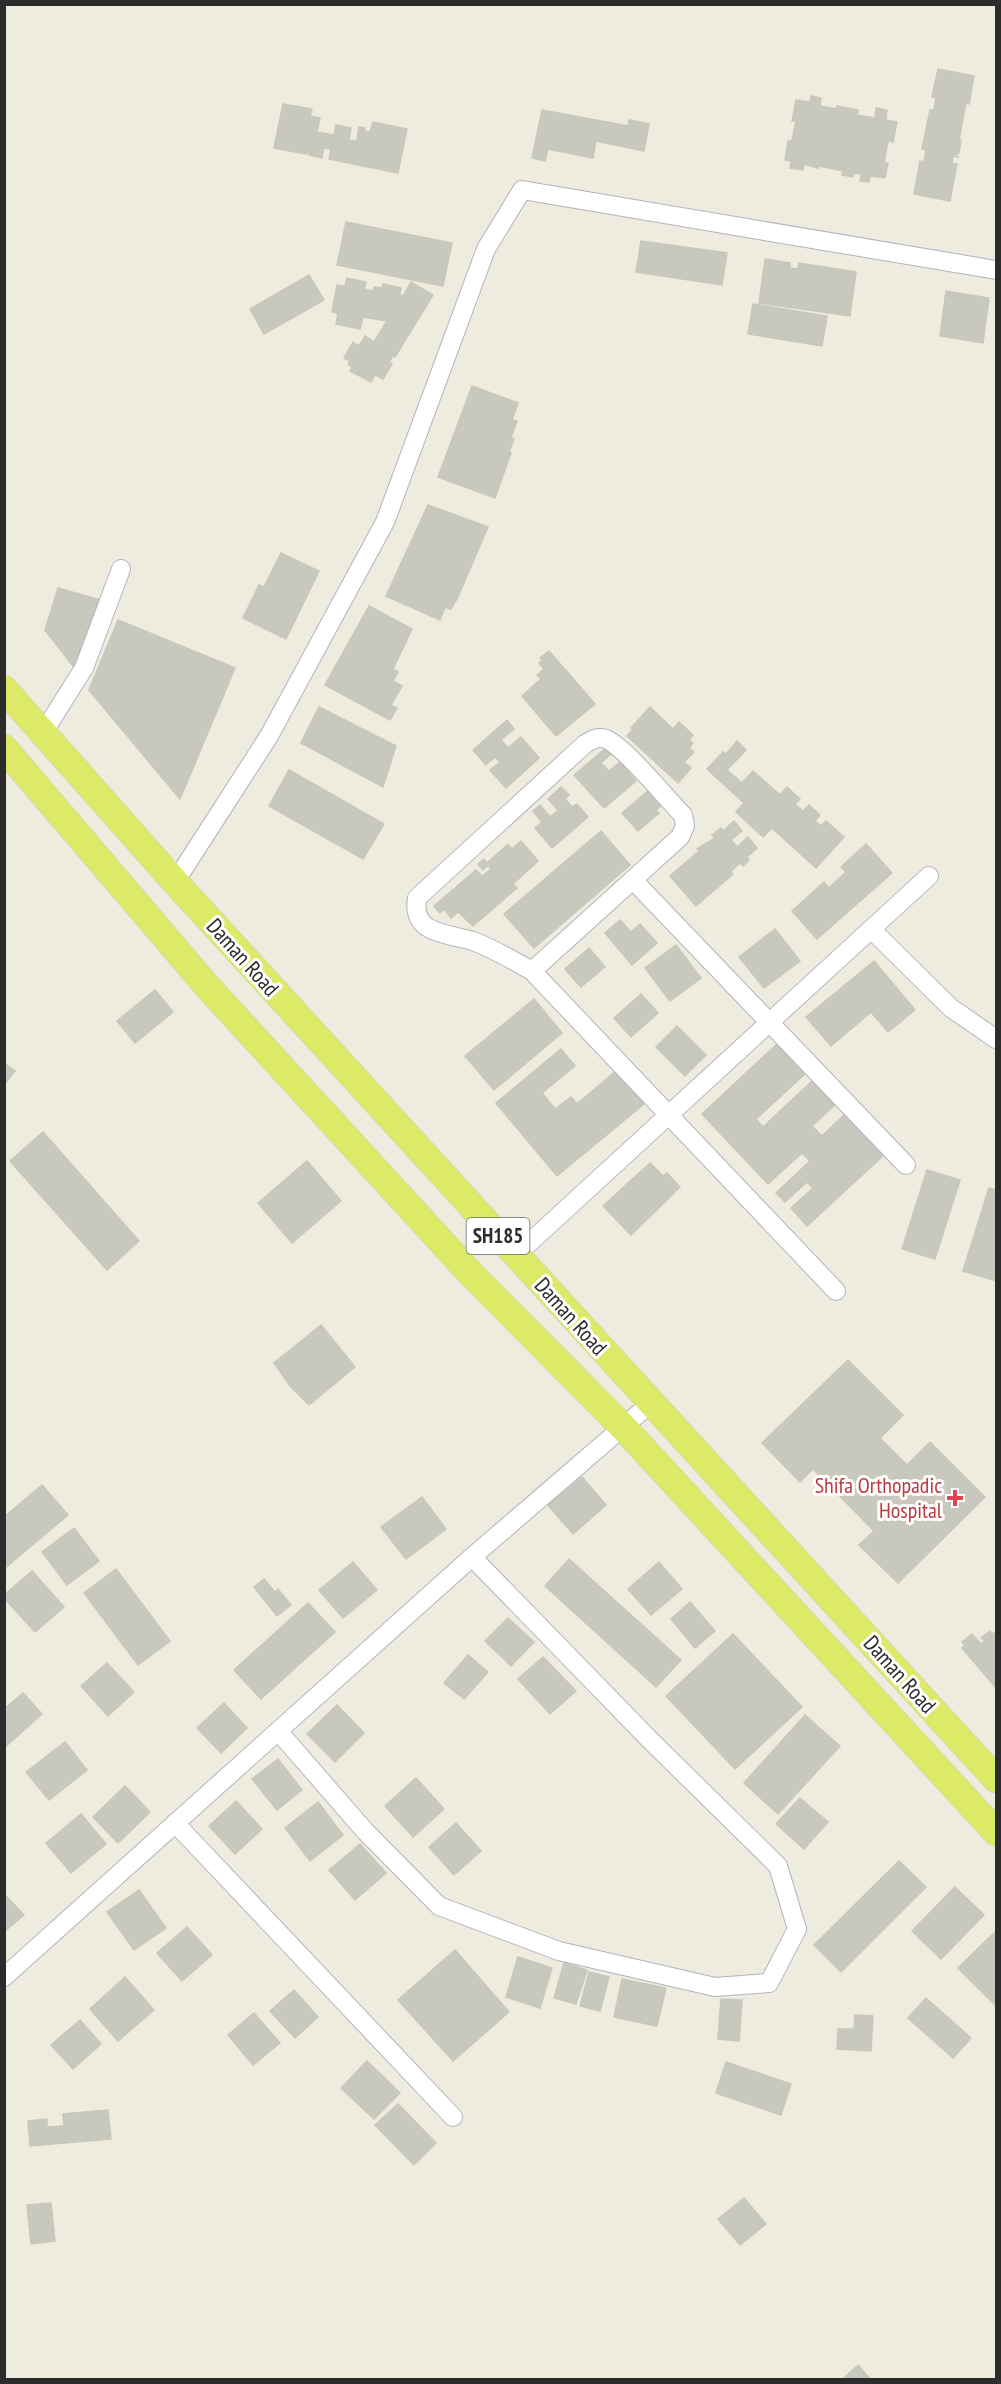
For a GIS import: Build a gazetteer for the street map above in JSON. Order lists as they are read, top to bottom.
{
  "streets": {
    "main road": ["Daman Road", "SH185"]
  },
  "places": {
    "health": ["Shifa Orthopadic Hospital"]
  }
}
